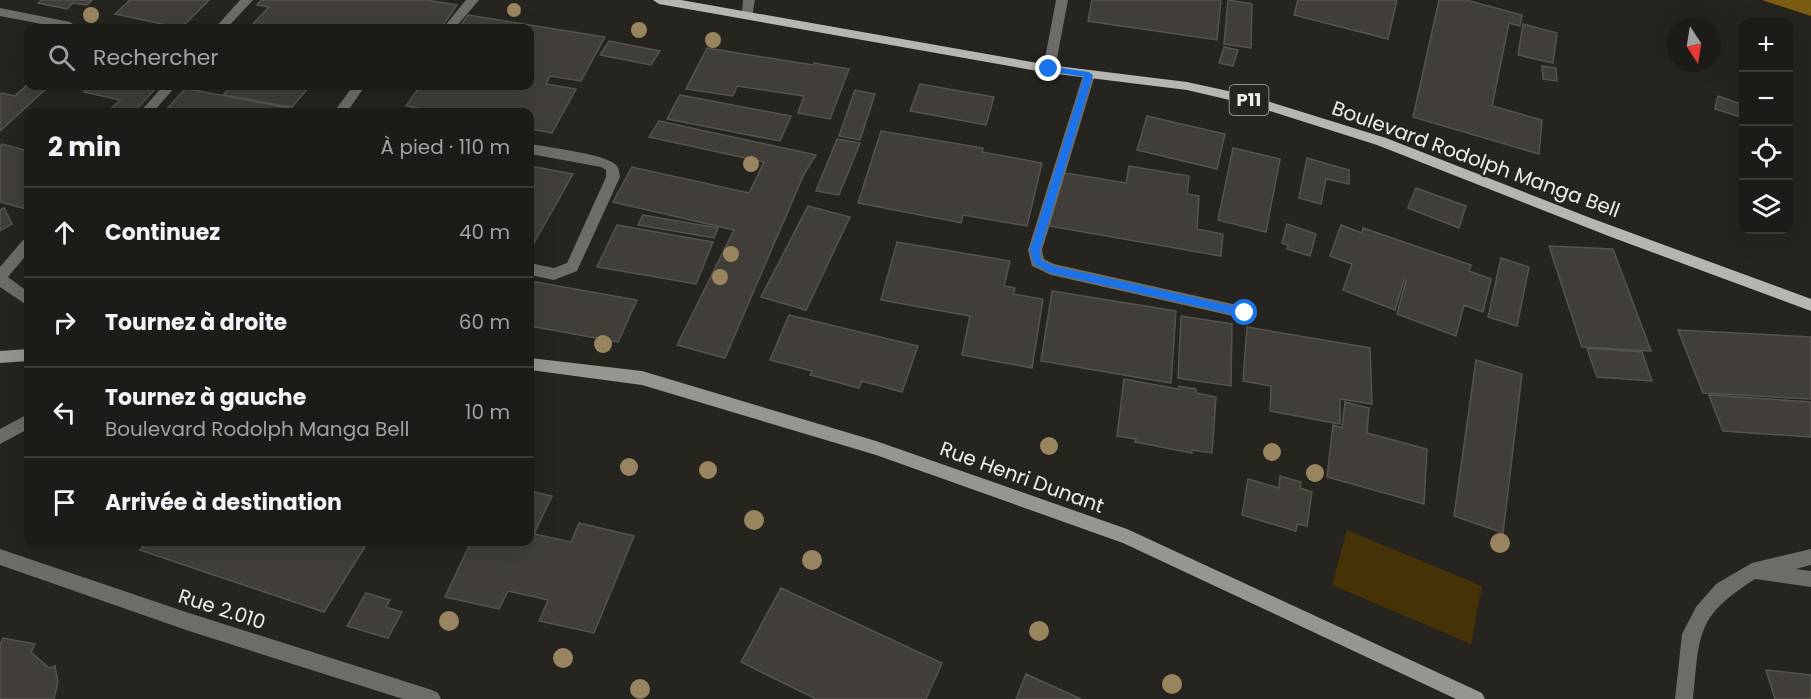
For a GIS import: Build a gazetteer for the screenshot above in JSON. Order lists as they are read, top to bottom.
{
  "streets": {
    "main road": ["P11", "Boulevard Rodolph Manga Bell", "Rue Henri Dunant"],
    "street": ["Rue 2.010"]
  },
  "north": "bottom",
  "page": {
    "map_buttons": ["+", "−"],
    "search": "Rechercher",
    "heading": ["2 min", "À pied · 110 m"],
    "list": [
      ["Continuez", "40 m"],
      ["Tournez à droite", "60 m"],
      ["Tournez à gauche", "Boulevard Rodolph Manga Bell", "10 m"],
      "Arrivée à destination"
    ]
  }
}
